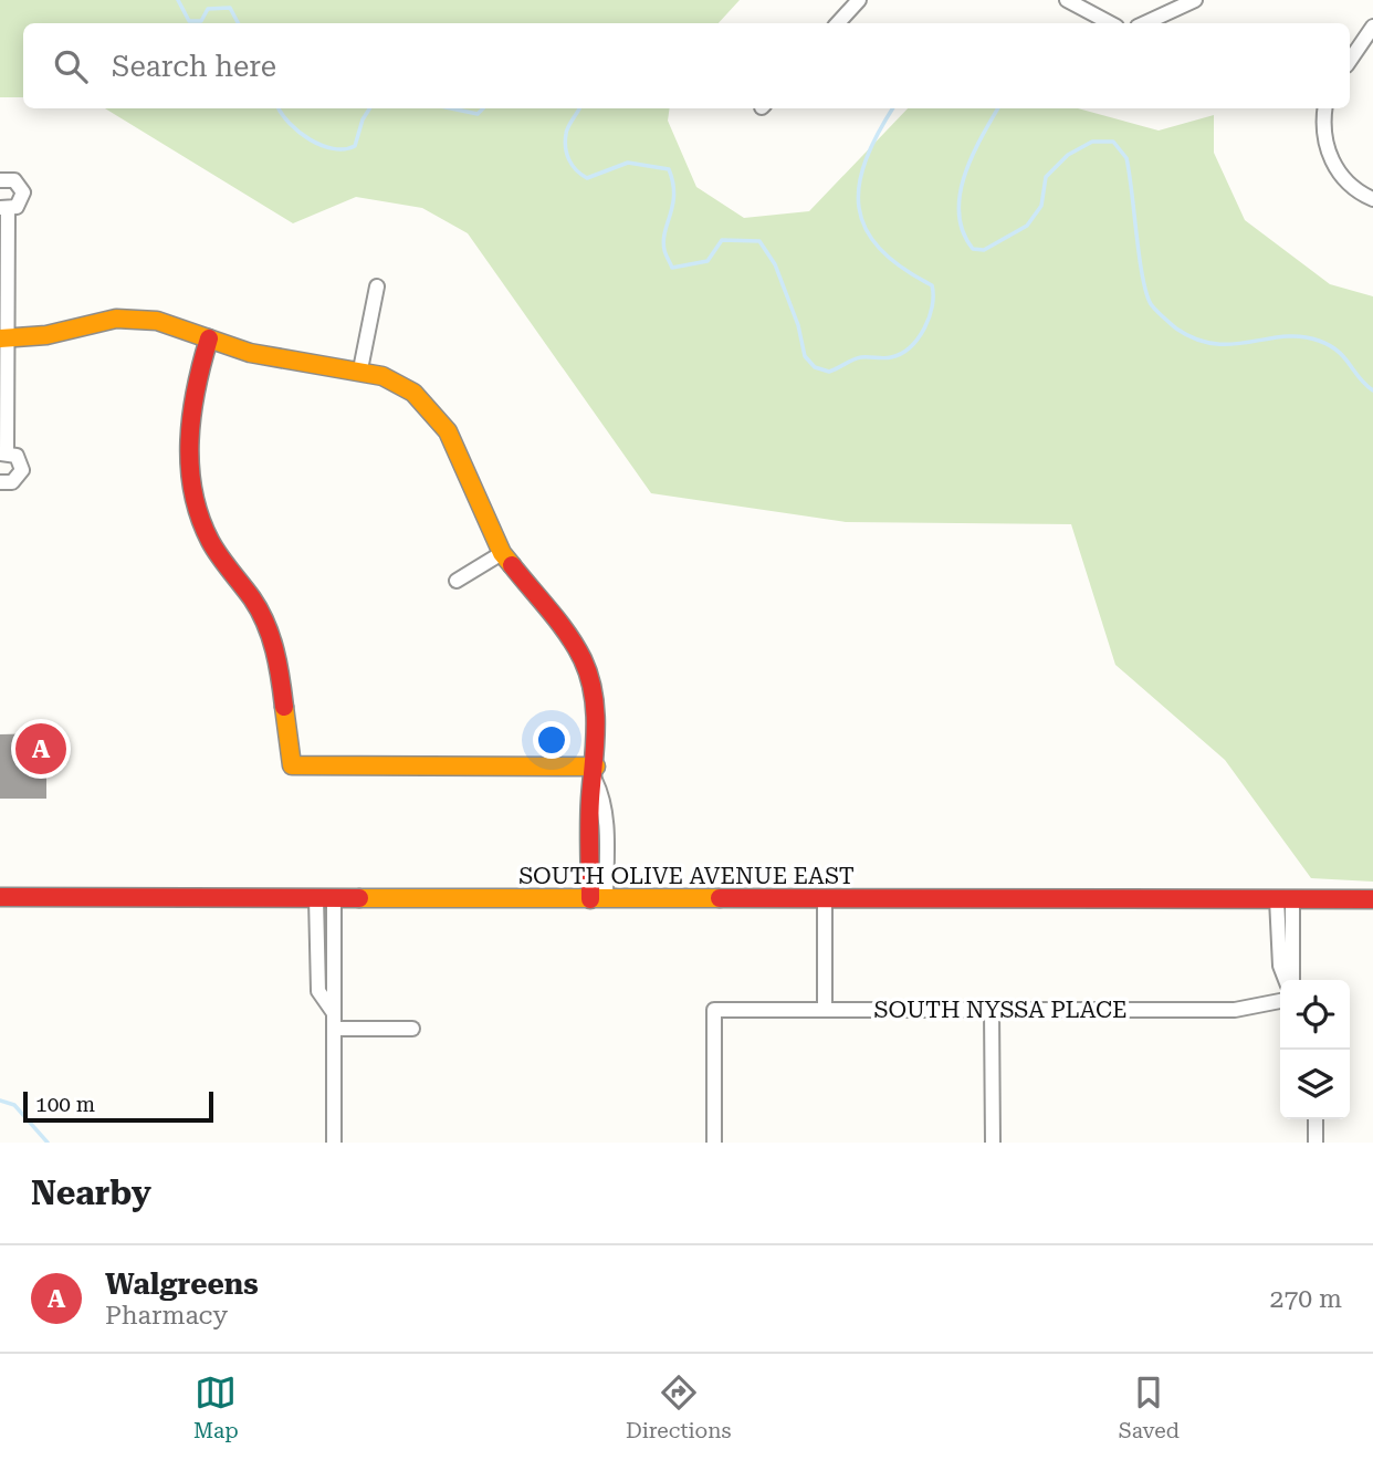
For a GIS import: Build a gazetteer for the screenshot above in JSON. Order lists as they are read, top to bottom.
{
  "streets": {
    "street": ["SOUTH OLIVE AVENUE EAST", "SOUTH NYSSA PLACE"]
  },
  "scale_bar": "100 m",
  "page": {
    "search": "Search here",
    "pins": "A",
    "scale": "100 m",
    "heading": "Nearby",
    "list": [
      {
        "mark": "A",
        "name": "Walgreens",
        "note": "Pharmacy",
        "value": "270 m"
      }
    ],
    "nav": ["Map", "Directions", "Saved"]
  }
}
